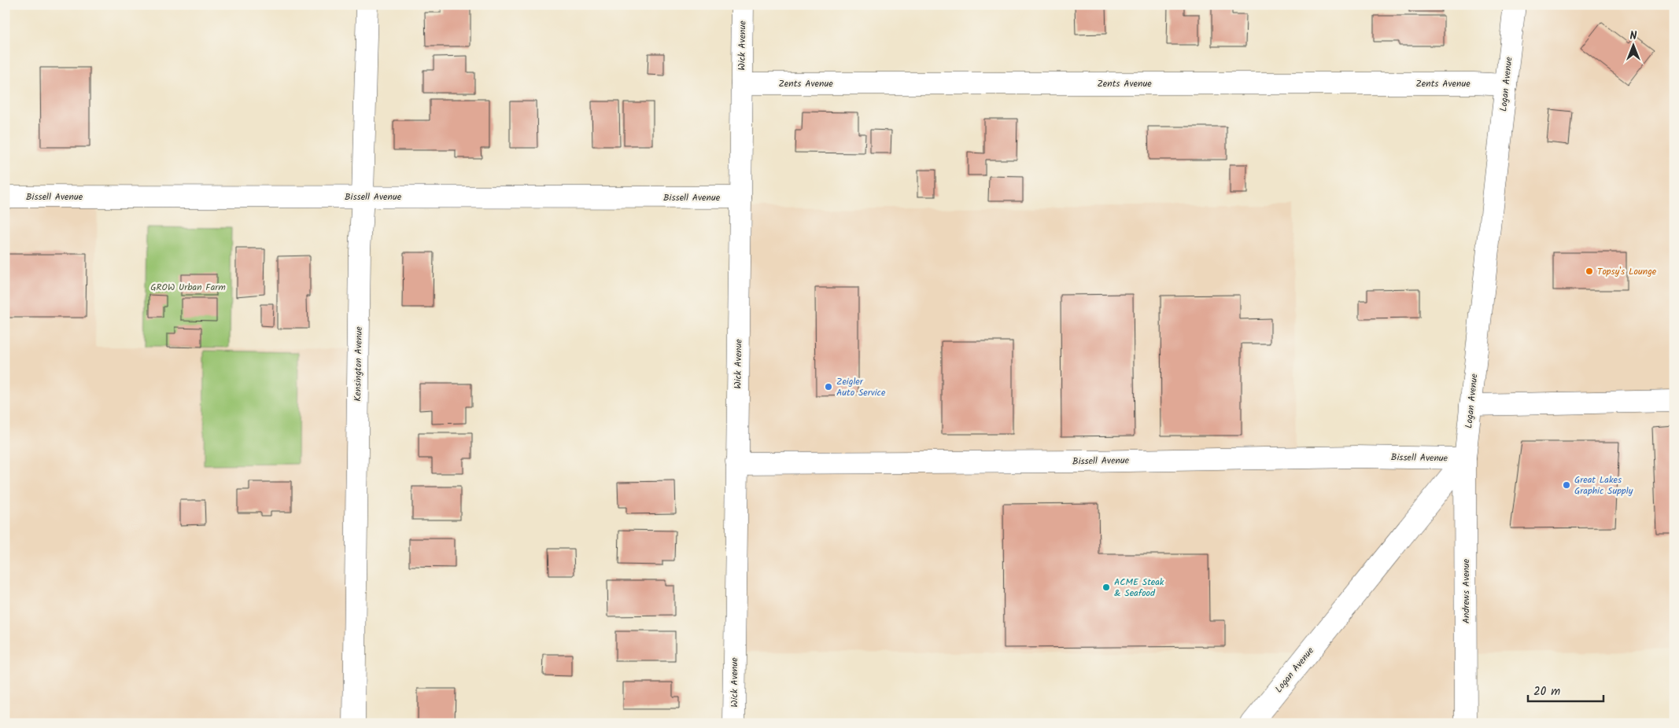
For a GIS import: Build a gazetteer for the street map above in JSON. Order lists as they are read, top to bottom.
{
  "streets": {
    "street": [
      "Wick Avenue",
      "Zents Avenue",
      "Logan Avenue",
      "Bissell Avenue",
      "Kensington Avenue",
      "Andrews Avenue"
    ]
  },
  "crossings": [
    ["Wick Avenue", "Zents Avenue"],
    ["Wick Avenue", "Bissell Avenue"],
    ["Zents Avenue", "Logan Avenue"],
    ["Logan Avenue", "Bissell Avenue"],
    ["Logan Avenue", "Andrews Avenue"],
    ["Bissell Avenue", "Kensington Avenue"],
    ["Bissell Avenue", "Andrews Avenue"]
  ],
  "parks": ["GROW Urban Farm"],
  "places": [
    "Topsy's Lounge",
    "Zeigler Auto Service",
    "Great Lakes Graphic Supply",
    "ACME Steak & Seafood"
  ],
  "scale_bar": "20 m",
  "north": "top"
}
